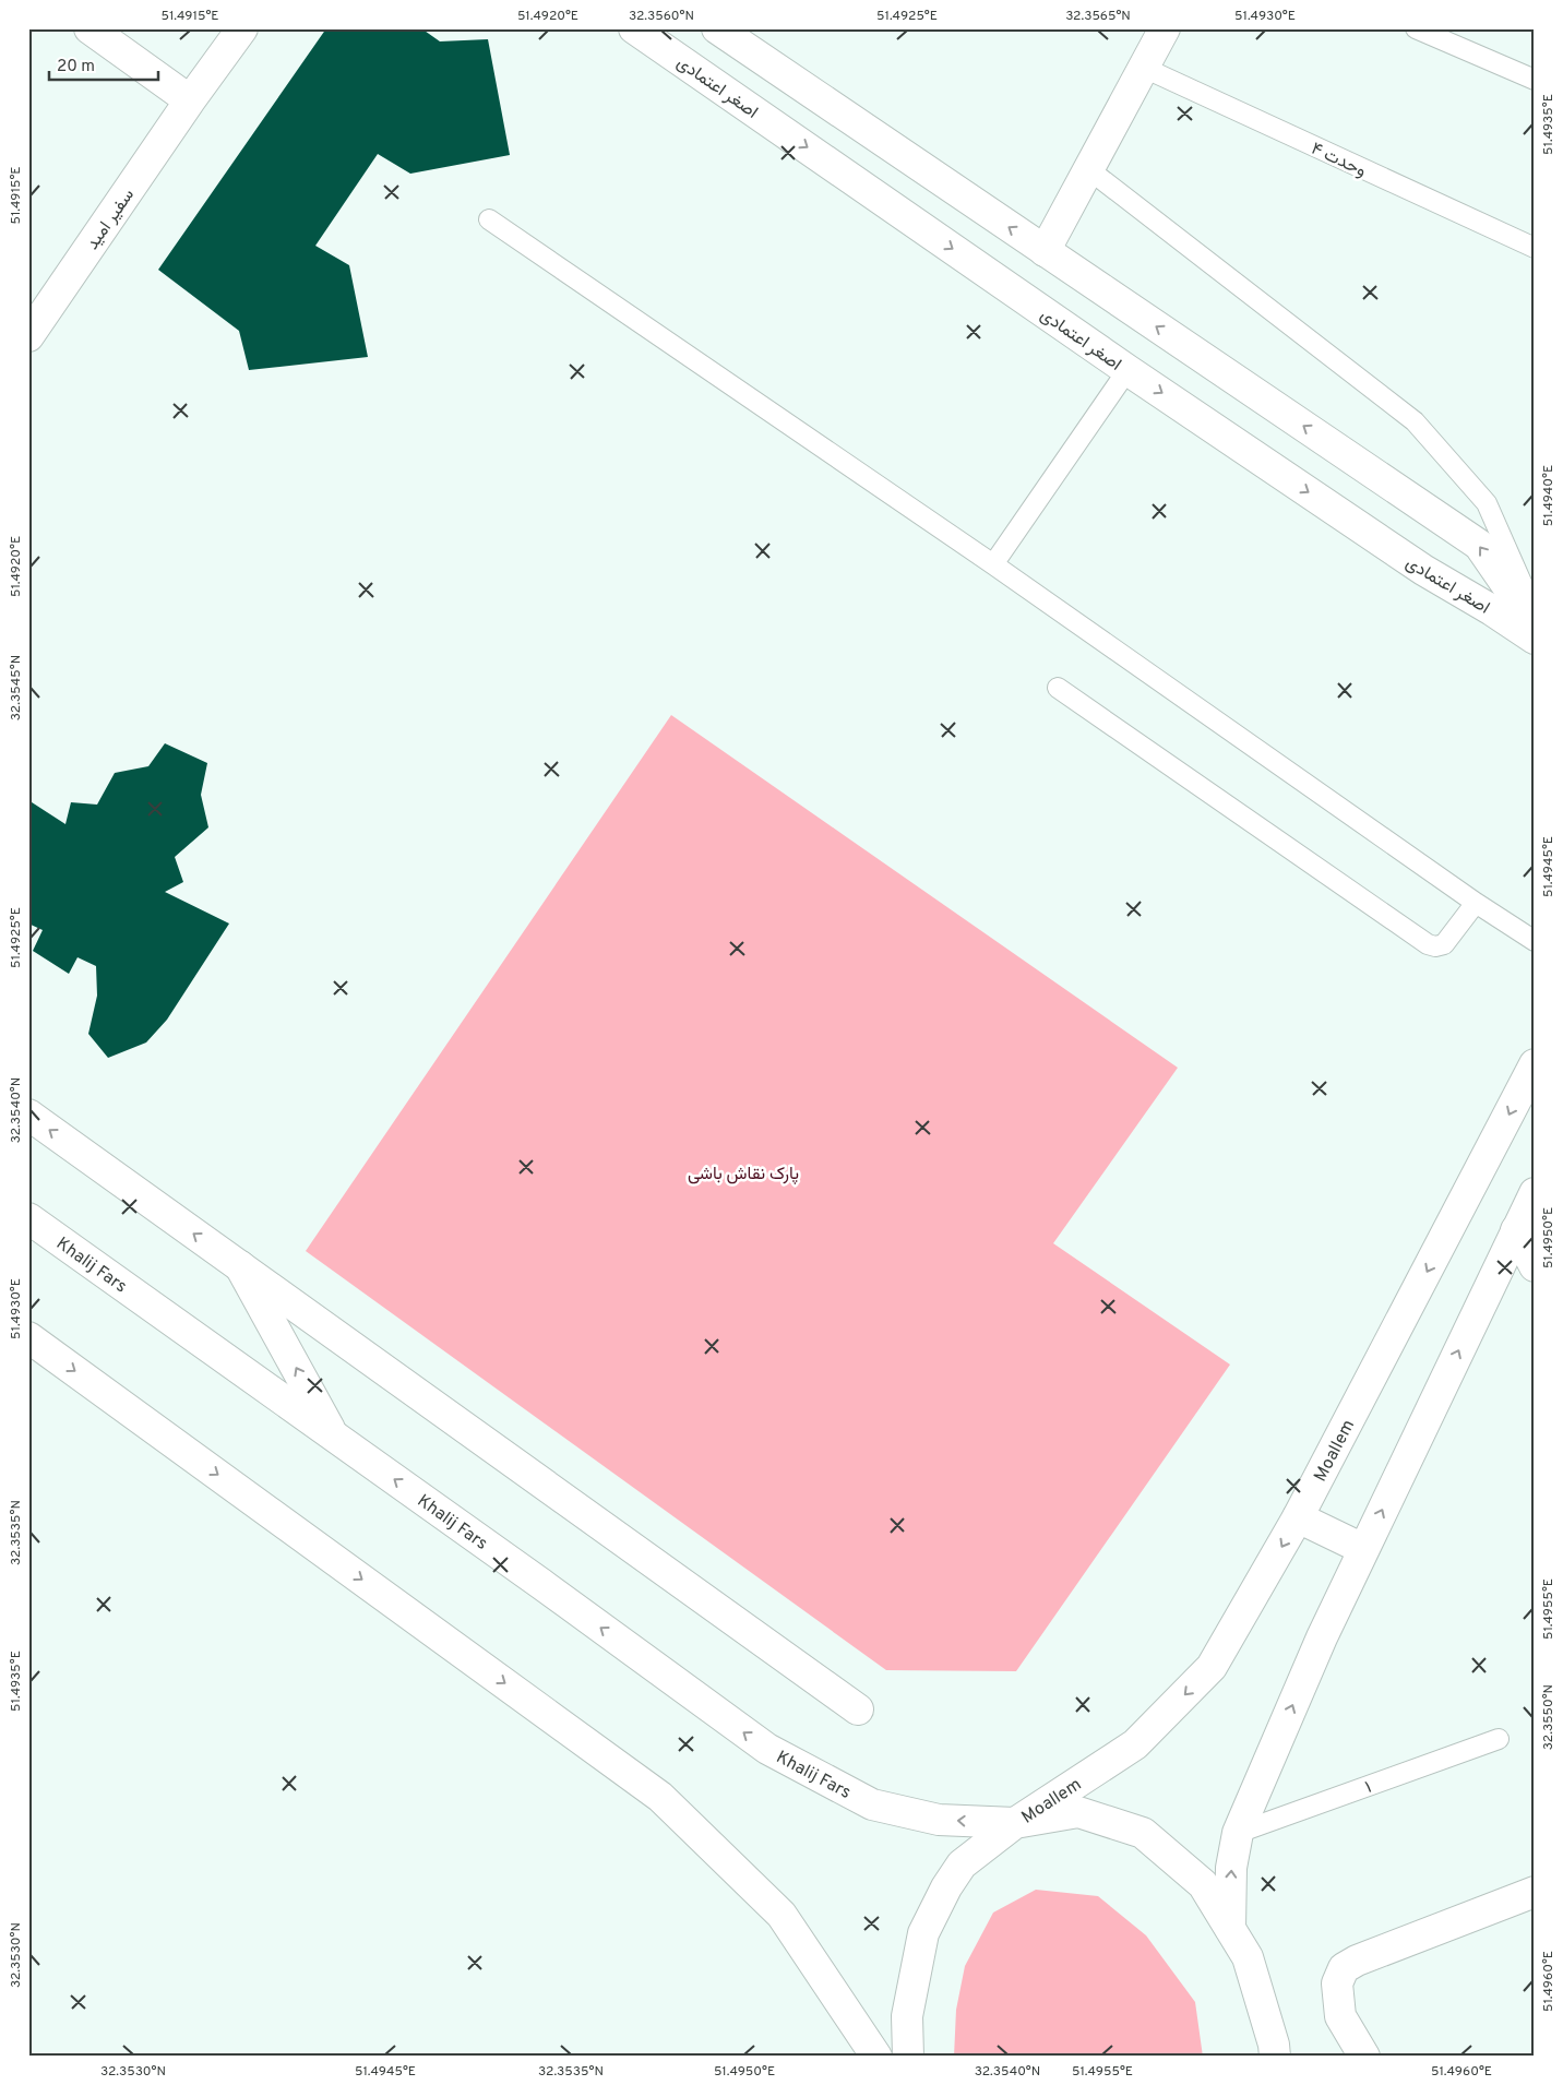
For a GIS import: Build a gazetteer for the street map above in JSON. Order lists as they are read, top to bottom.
{
  "streets": {
    "main road": [
      "اصغر اعتمادی",
      "سفیر امید",
      "Khalij Fars",
      "Moallem"
    ],
    "lane": ["وحدت ۴", "۱"]
  },
  "crossings": [
    ["Khalij Fars", "Moallem"]
  ],
  "parks": ["پارک نقاش باشی"],
  "scale_bar": "20 m",
  "coordinates": [
    "51.4915°E",
    "51.4920°E",
    "32.3560°N",
    "51.4925°E",
    "32.3565°N",
    "51.4930°E",
    "51.4935°E",
    "51.4940°E",
    "32.3545°N",
    "51.4945°E",
    "32.3540°N",
    "51.4950°E",
    "32.3535°N",
    "51.4955°E",
    "32.3550°N",
    "32.3530°N",
    "51.4960°E"
  ]
}
